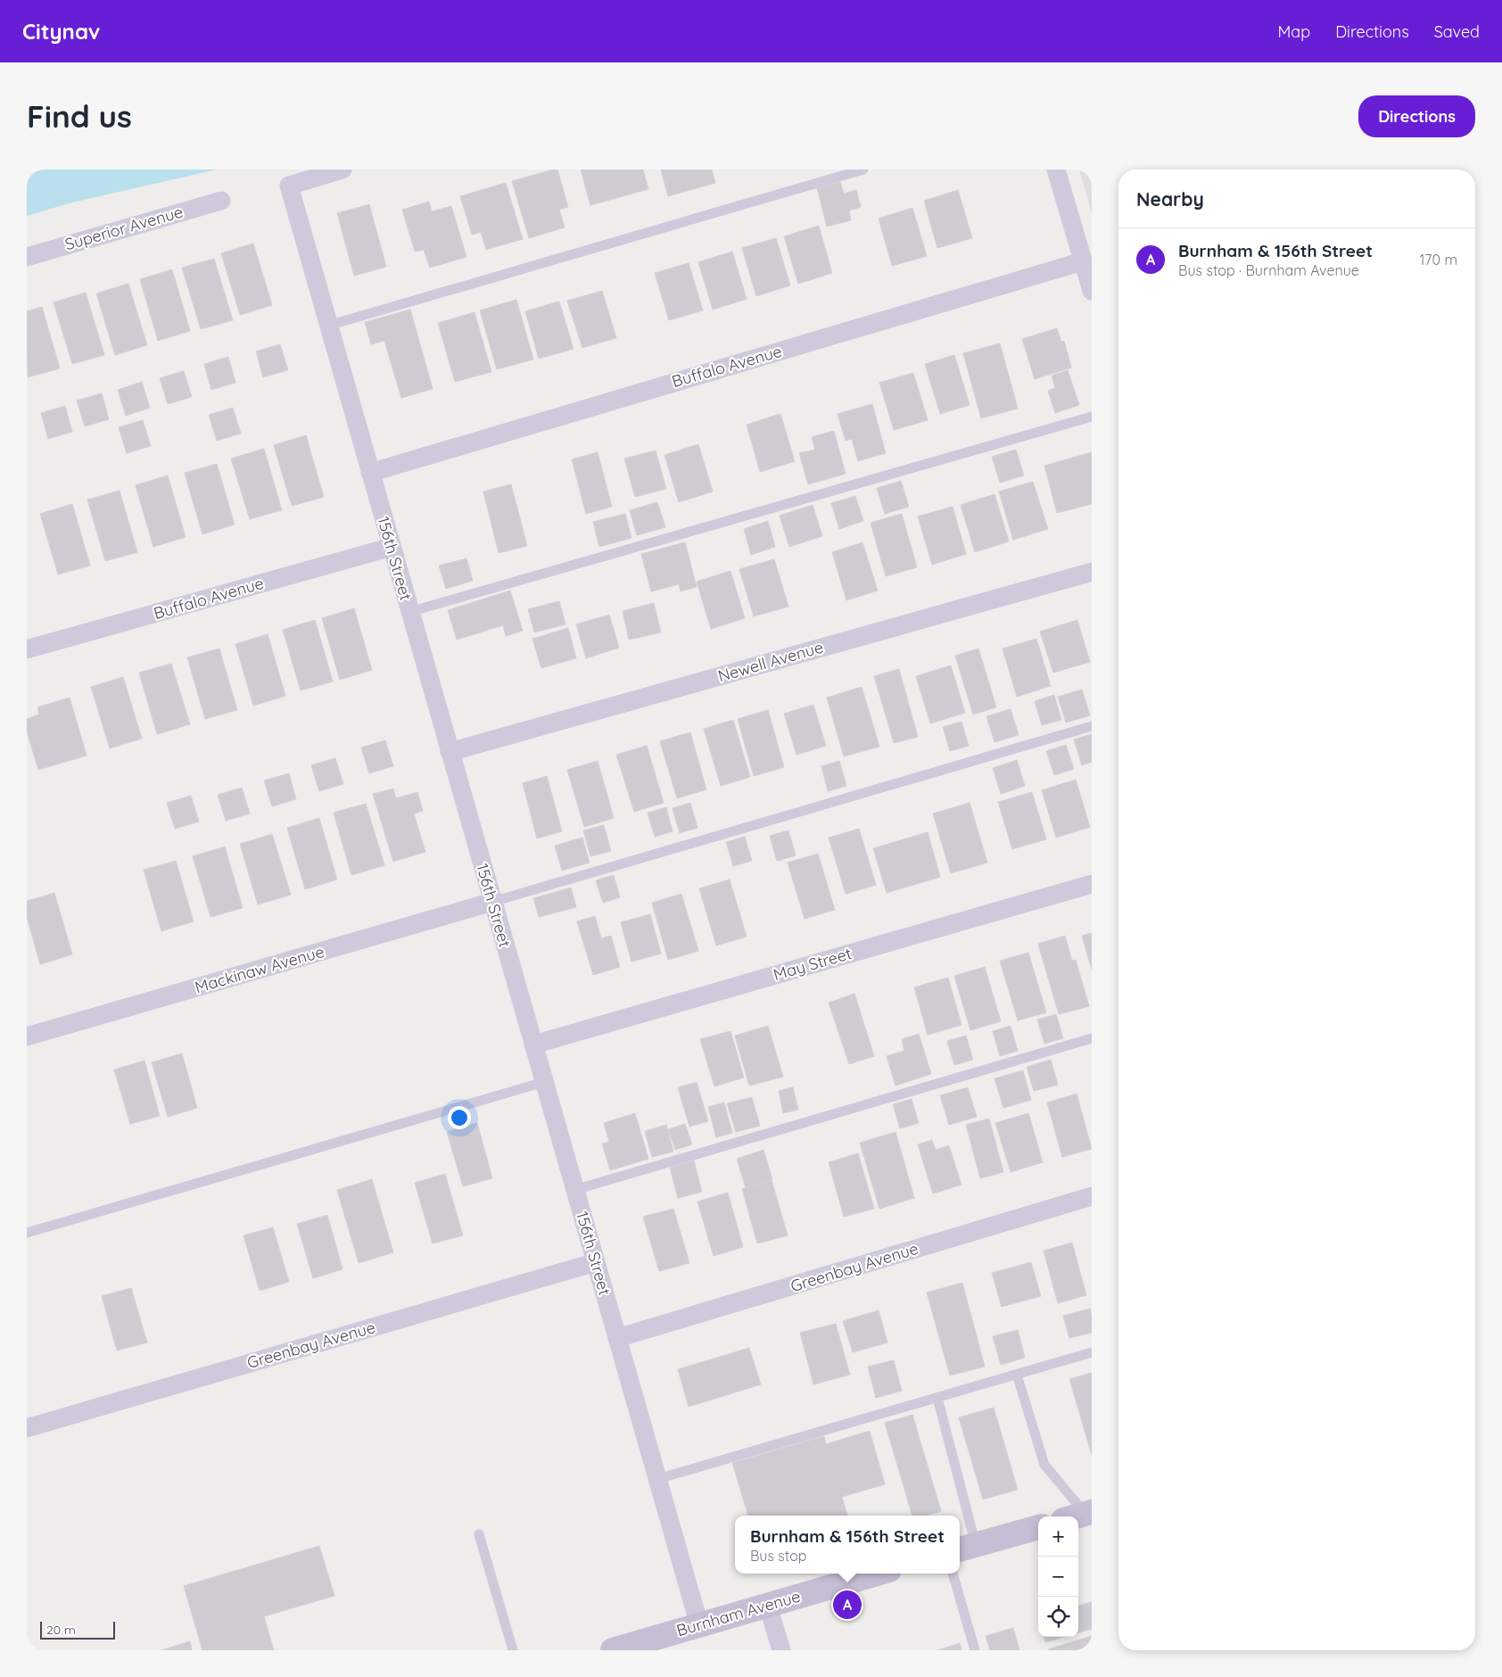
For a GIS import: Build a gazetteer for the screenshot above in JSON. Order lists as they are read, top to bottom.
{
  "streets": {
    "main road": ["Burnham Avenue"],
    "street": [
      "Superior Avenue",
      "Buffalo Avenue",
      "156th Street",
      "Newell Avenue",
      "May Street",
      "Mackinaw Avenue",
      "Greenbay Avenue"
    ]
  },
  "crossings": [
    ["Buffalo Avenue", "156th Street"],
    ["156th Street", "Newell Avenue"],
    ["156th Street", "May Street"],
    ["156th Street", "Mackinaw Avenue"],
    ["156th Street", "Greenbay Avenue"],
    ["156th Street", "Burnham Avenue"]
  ],
  "scale_bar": "20 m",
  "page": {
    "header": "Citynav",
    "nav": ["Map", "Directions", "Saved"],
    "buttons": "Directions",
    "title": "Find us",
    "heading": "Nearby",
    "list": [
      {
        "mark": "A",
        "name": "Burnham & 156th Street",
        "note": "Bus stop · Burnham Avenue",
        "value": "170 m"
      }
    ],
    "popup": ["Burnham & 156th Street", "Bus stop"],
    "map_buttons": ["+", "−"],
    "pins": "A",
    "scale": "20 m"
  }
}
